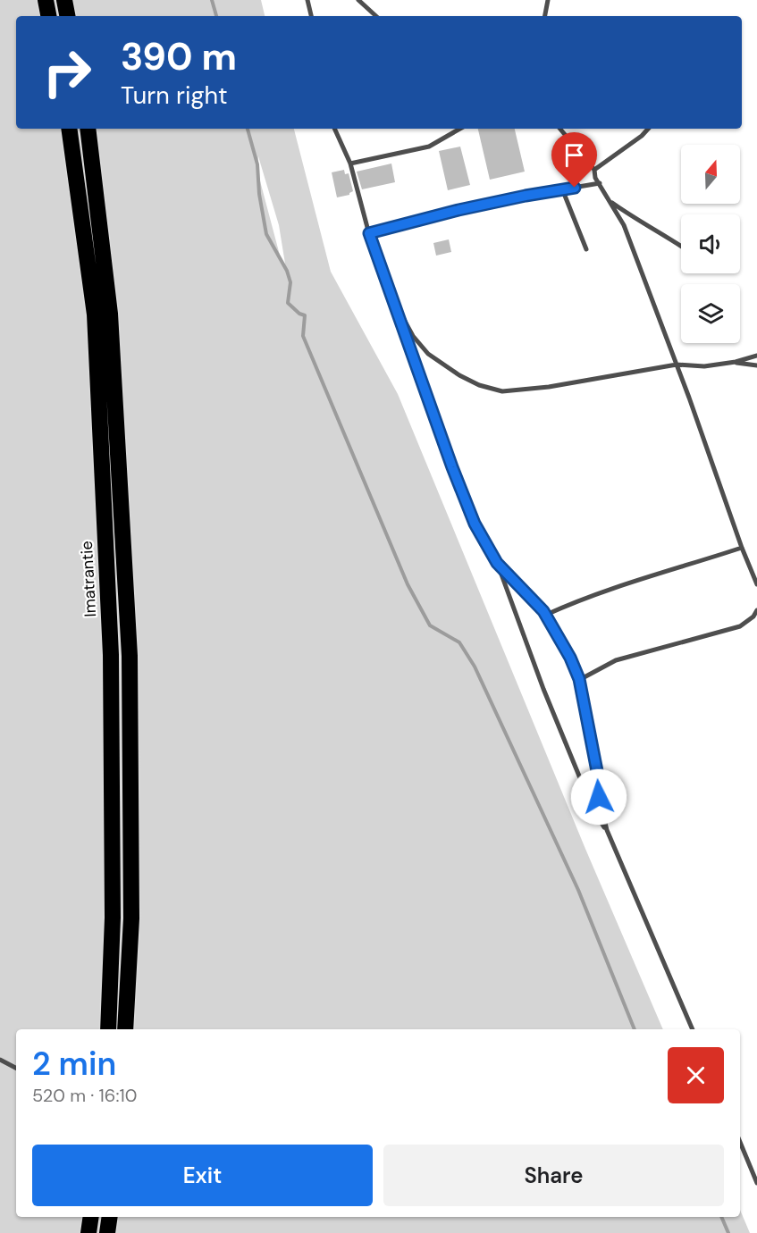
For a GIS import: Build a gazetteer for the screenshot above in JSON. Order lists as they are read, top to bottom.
{
  "streets": {
    "highway": ["Imatrantie"]
  },
  "north": "top",
  "page": {
    "turn": ["390 m", "Turn right"],
    "heading": ["2 min", "520 m · 16:10"],
    "buttons": ["Exit", "Share"]
  }
}
